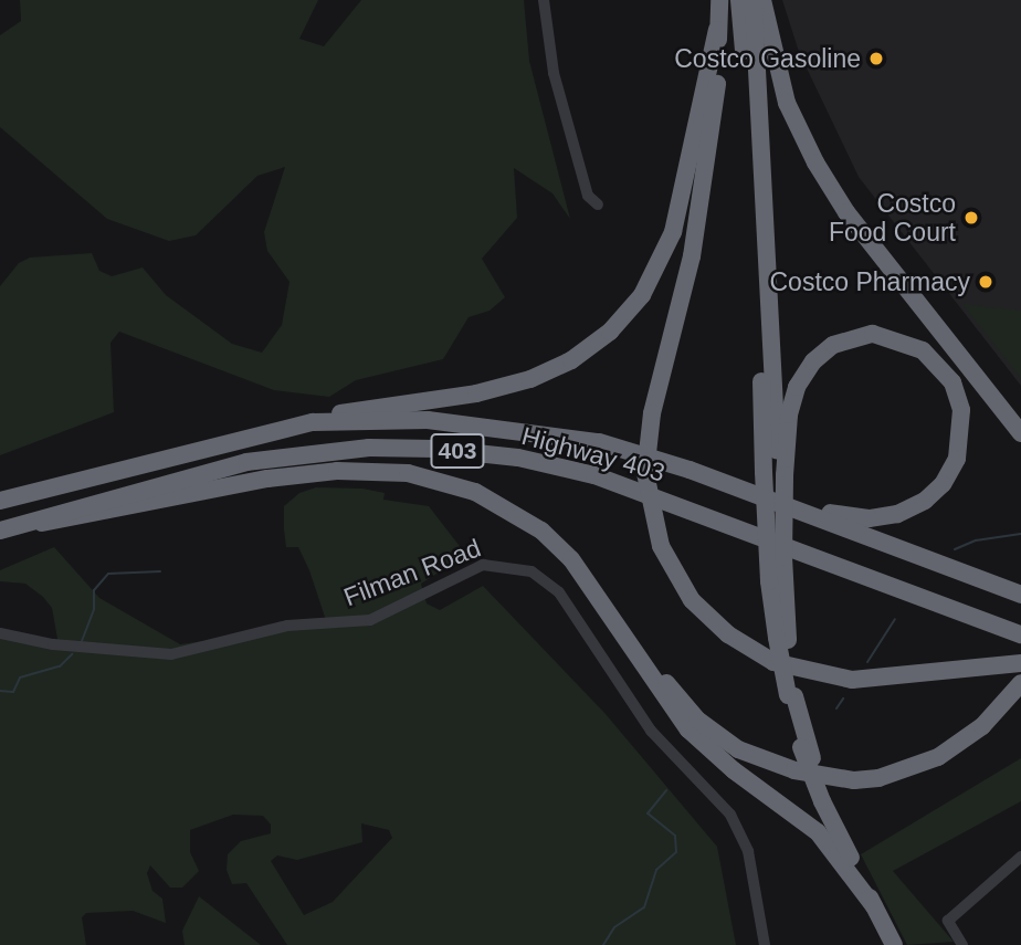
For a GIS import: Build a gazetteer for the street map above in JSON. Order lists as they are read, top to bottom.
{
  "streets": {
    "highway": ["403", "Highway 403"],
    "street": ["Filman Road"]
  },
  "places": ["Costco Gasoline", "Costco Food Court", "Costco Pharmacy"]
}
